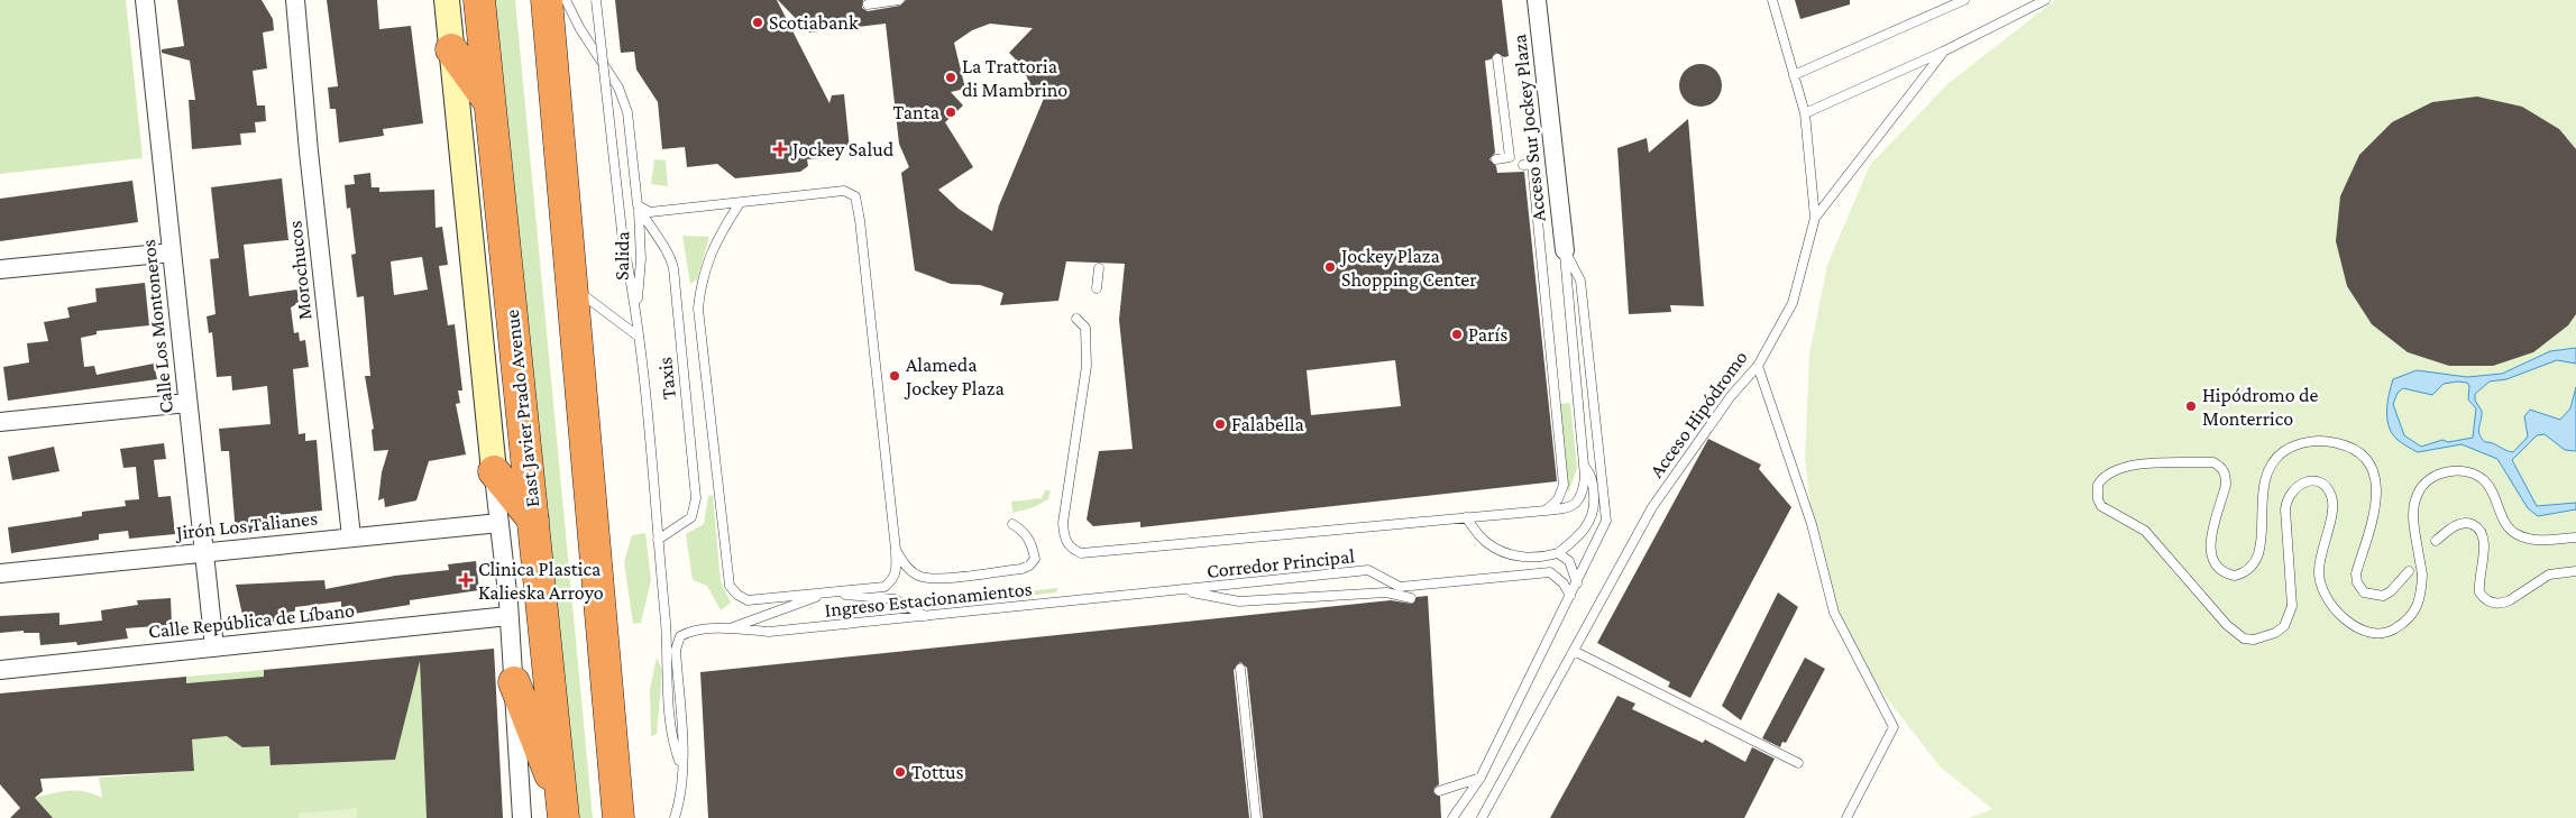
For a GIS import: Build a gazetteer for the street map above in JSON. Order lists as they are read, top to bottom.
{
  "streets": {
    "highway": ["East Javier Prado Avenue"],
    "street": [
      "Acceso Sur Jockey Plaza",
      "Morochucos",
      "Calle Los Montoneros",
      "Jirón Los Talianes",
      "Calle República de Líbano"
    ],
    "lane": [
      "Salida",
      "Taxis",
      "Acceso Hipódromo",
      "Corredor Principal",
      "Ingreso Estacionamientos"
    ]
  },
  "crossings": [
    ["Salida", "Taxis"],
    ["Morochucos", "Jirón Los Talianes"],
    ["Calle Los Montoneros", "Jirón Los Talianes"],
    ["Calle Los Montoneros", "Calle República de Líbano"],
    ["East Javier Prado Avenue", "Jirón Los Talianes"],
    ["East Javier Prado Avenue", "Calle República de Líbano"],
    ["Corredor Principal", "Ingreso Estacionamientos"]
  ],
  "places": {
    "other": [
      "Scotiabank",
      "La Trattoria di Mambrino",
      "Tanta",
      "Jockey Plaza Shopping Center",
      "París",
      "Alameda Jockey Plaza",
      "Hipódromo de Monterrico",
      "Falabella",
      "Tottus"
    ],
    "health": ["Jockey Salud", "Clinica Plastica Kalieska Arroyo"]
  }
}
